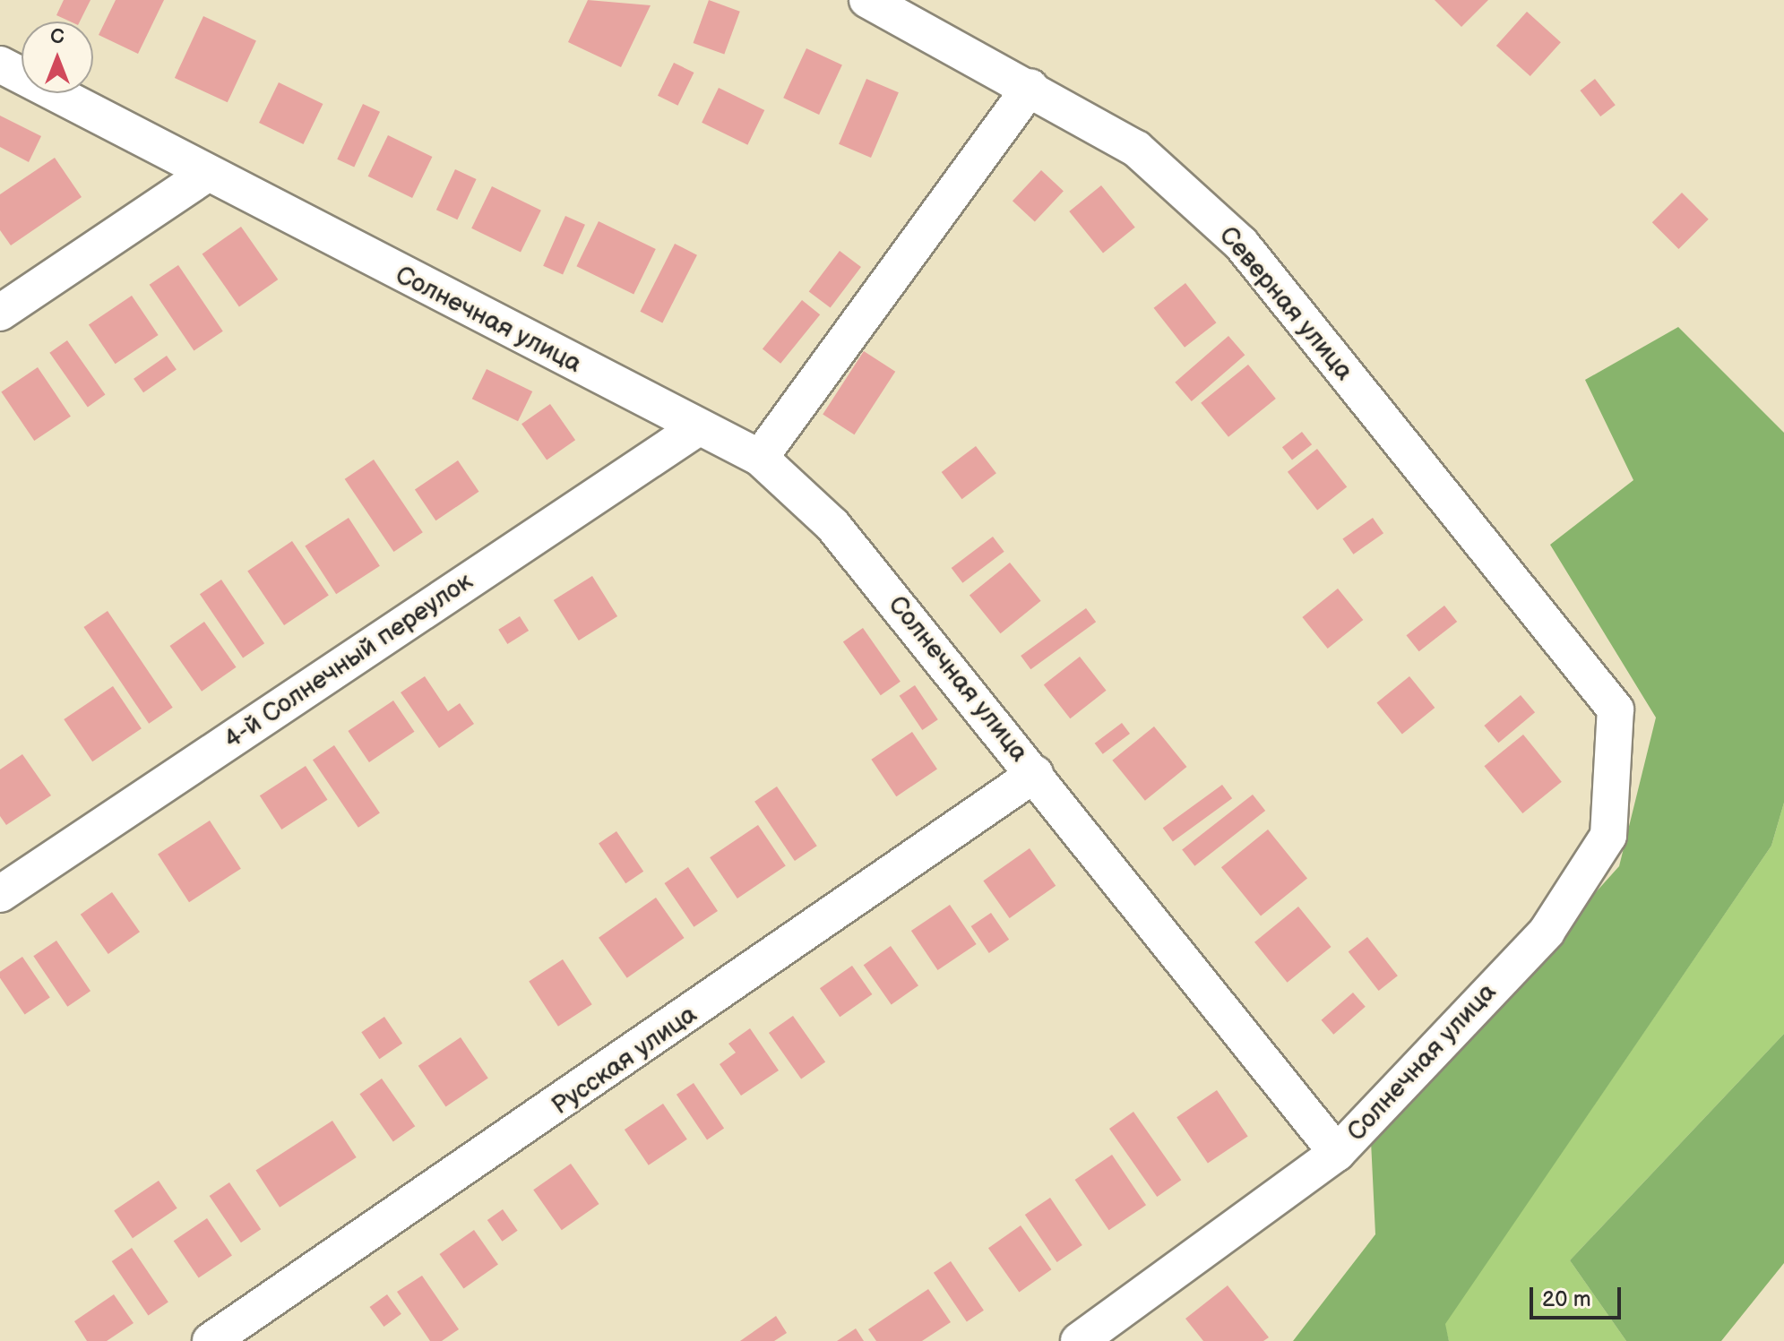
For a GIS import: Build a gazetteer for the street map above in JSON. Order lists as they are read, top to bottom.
{
  "streets": {
    "street": [
      "Северная улица",
      "Солнечная улица",
      "4-й Солнечный переулок",
      "Русская улица"
    ]
  },
  "crossings": [
    ["Северная улица", "Солнечная улица"],
    ["Солнечная улица", "4-й Солнечный переулок"],
    ["Солнечная улица", "Русская улица"]
  ],
  "scale_bar": "20 m",
  "north": "top"
}
